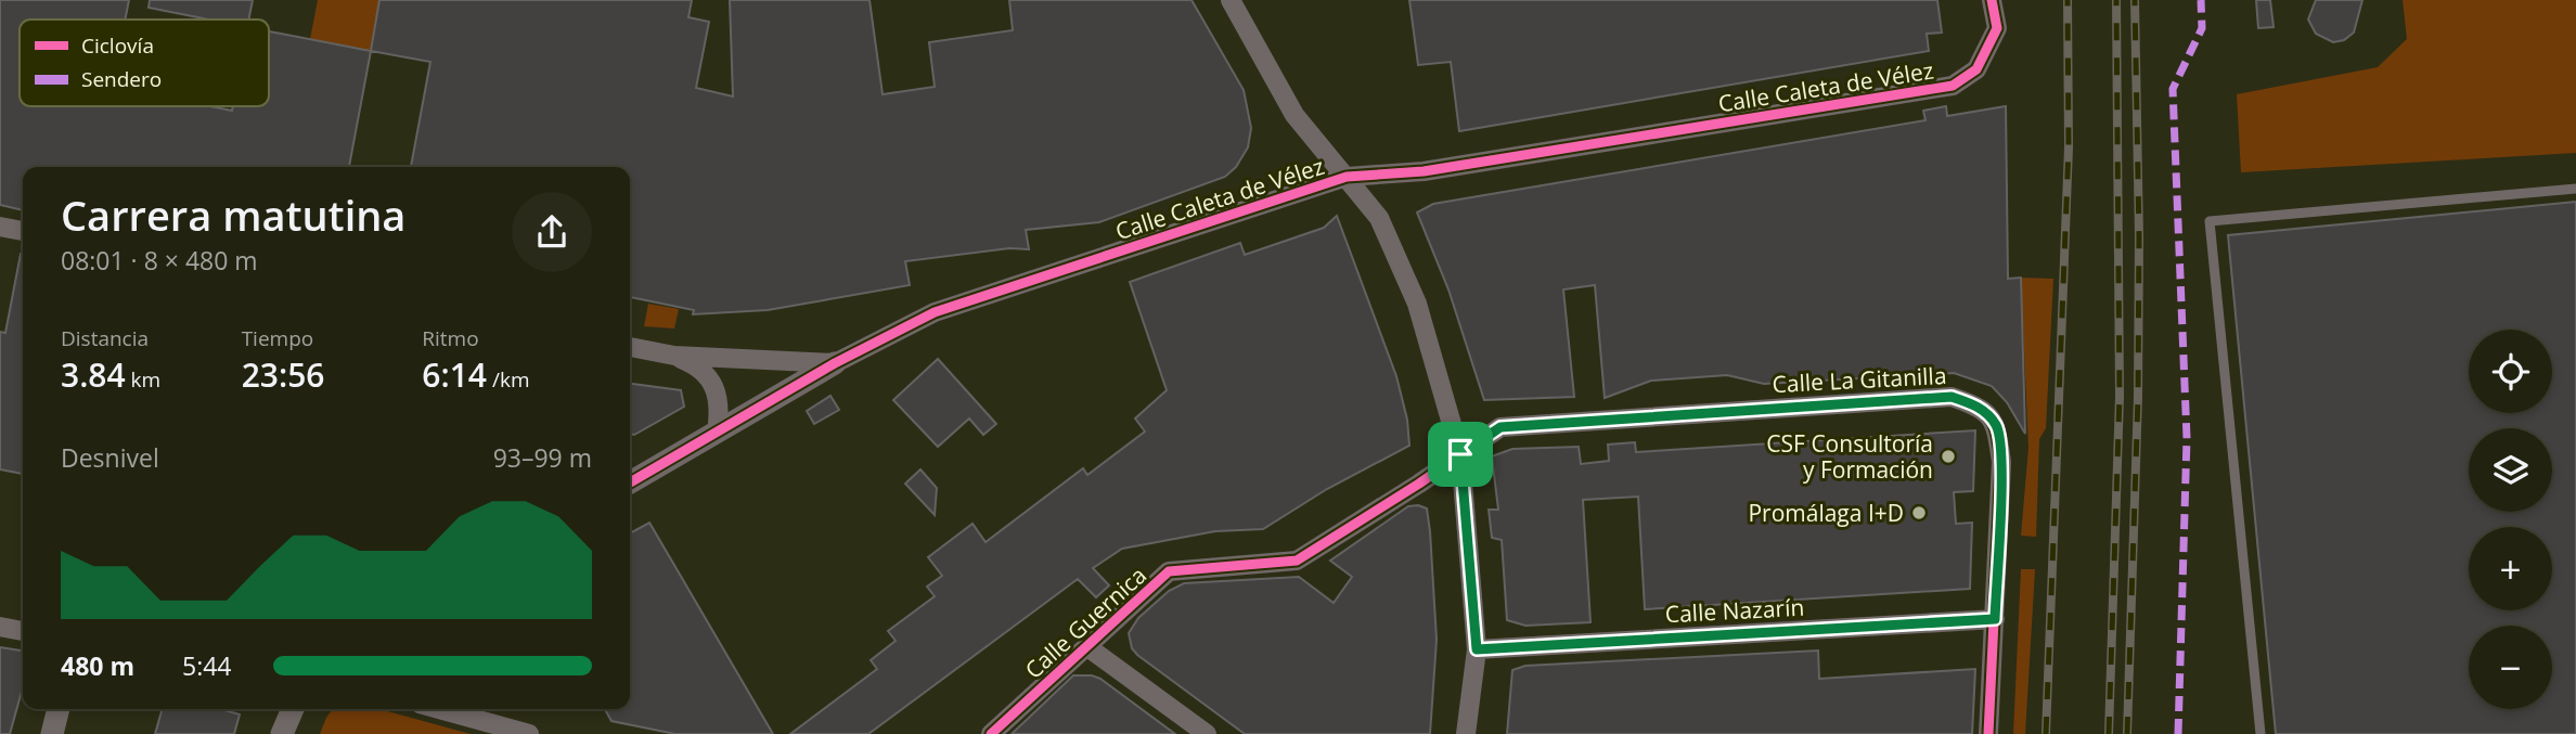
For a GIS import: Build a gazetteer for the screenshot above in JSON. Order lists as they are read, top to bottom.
{
  "streets": {
    "street": [
      "Calle Caleta de Vélez",
      "Calle La Gitanilla",
      "Calle Nazarín",
      "Calle Guernica"
    ]
  },
  "crossings": [
    ["Calle La Gitanilla", "Calle Nazarín"],
    ["Calle La Gitanilla", "Calle Guernica"]
  ],
  "places": ["CSF Consultoría y Formación", "Promálaga I+D"],
  "legend": ["Ciclovía", "Sendero"],
  "page": {
    "heading": ["Carrera matutina", "08:01 · 8 × 480 m"],
    "stats": [
      ["Distancia", "3.84 km"],
      ["Tiempo", "23:56"],
      ["Ritmo", "6:14 /km"]
    ],
    "map_buttons": ["+", "−"],
    "chart": ["Desnivel", "93–99 m"],
    "list": [
      {
        "name": "480 m",
        "note": "5:44"
      }
    ]
  }
}
